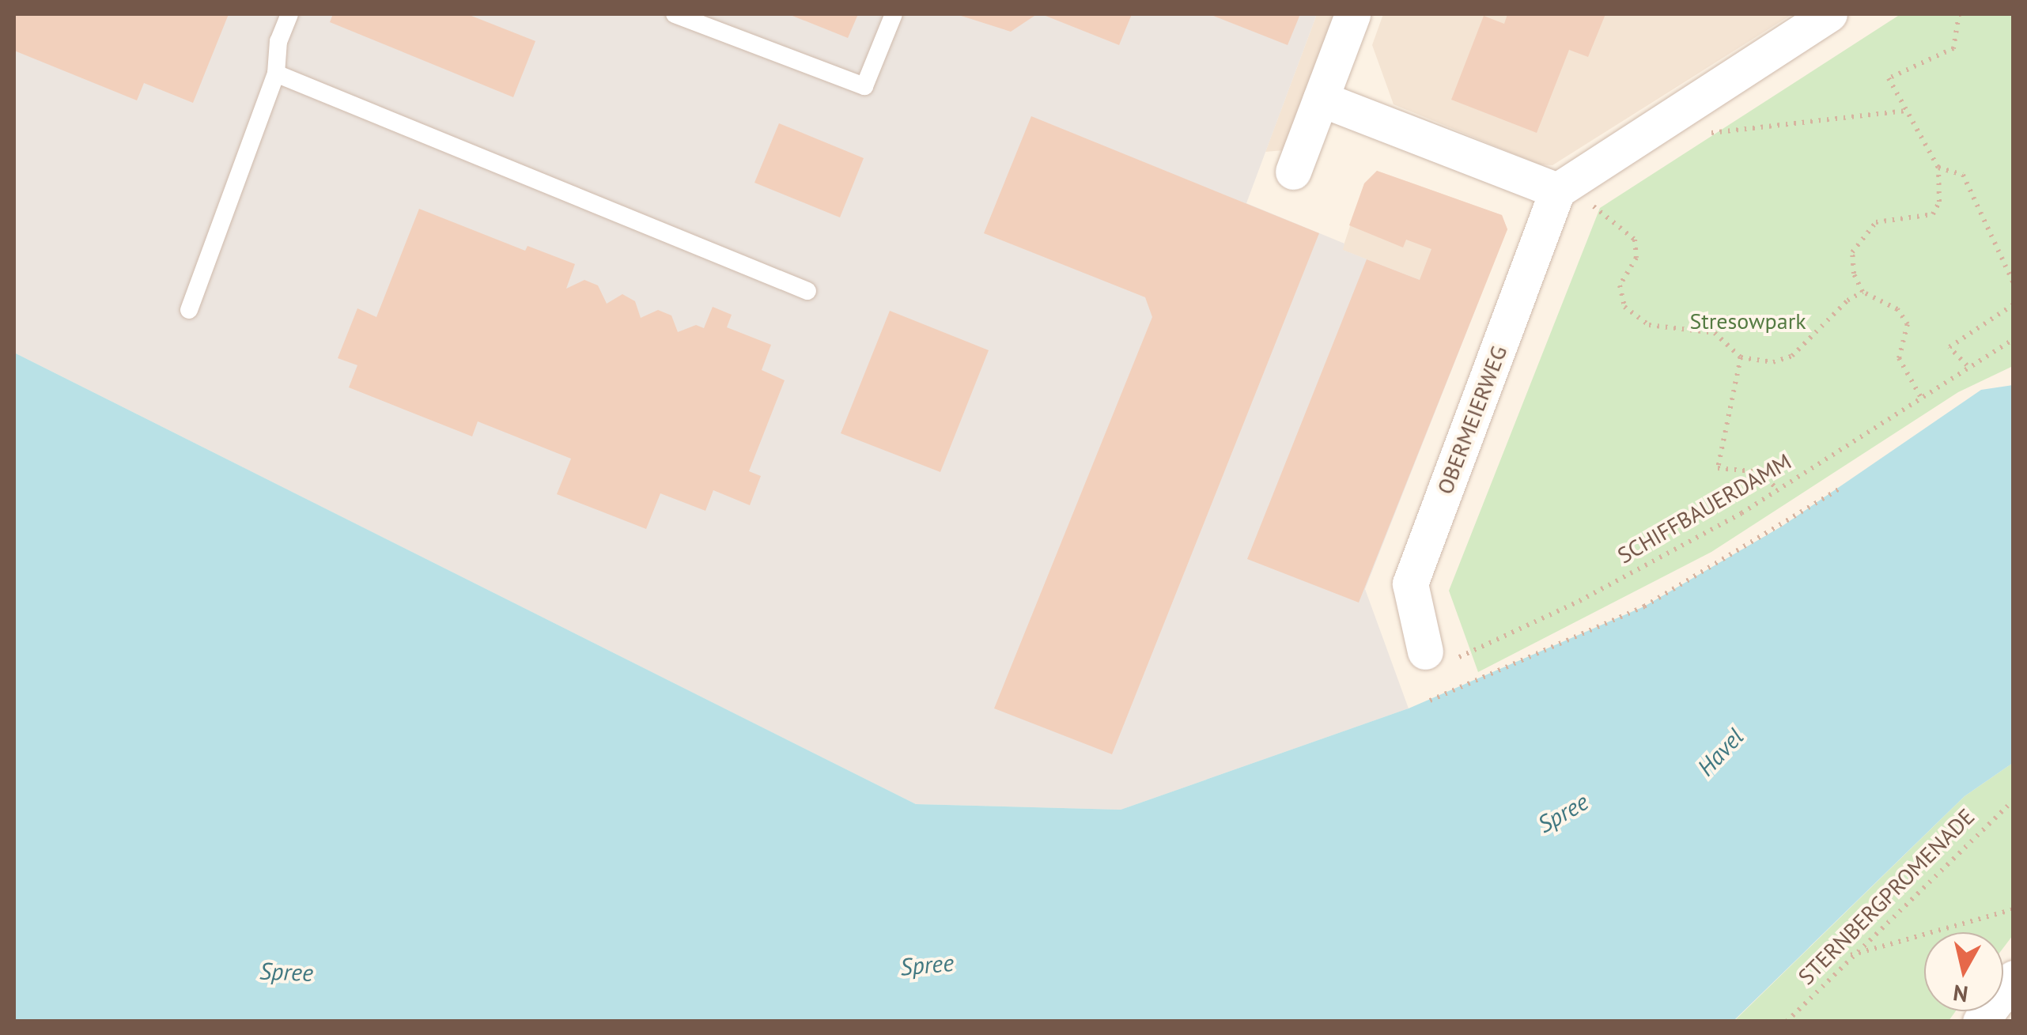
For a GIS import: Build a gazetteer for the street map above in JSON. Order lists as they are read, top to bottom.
{
  "streets": {
    "street": ["OBERMEIERWEG"],
    "path": ["SCHIFFBAUERDAMM", "STERNBERGPROMENADE"]
  },
  "crossings": [
    ["OBERMEIERWEG", "SCHIFFBAUERDAMM"]
  ],
  "water": ["Havel", "Spree"],
  "parks": ["Stresowpark"],
  "north": "bottom"
}
